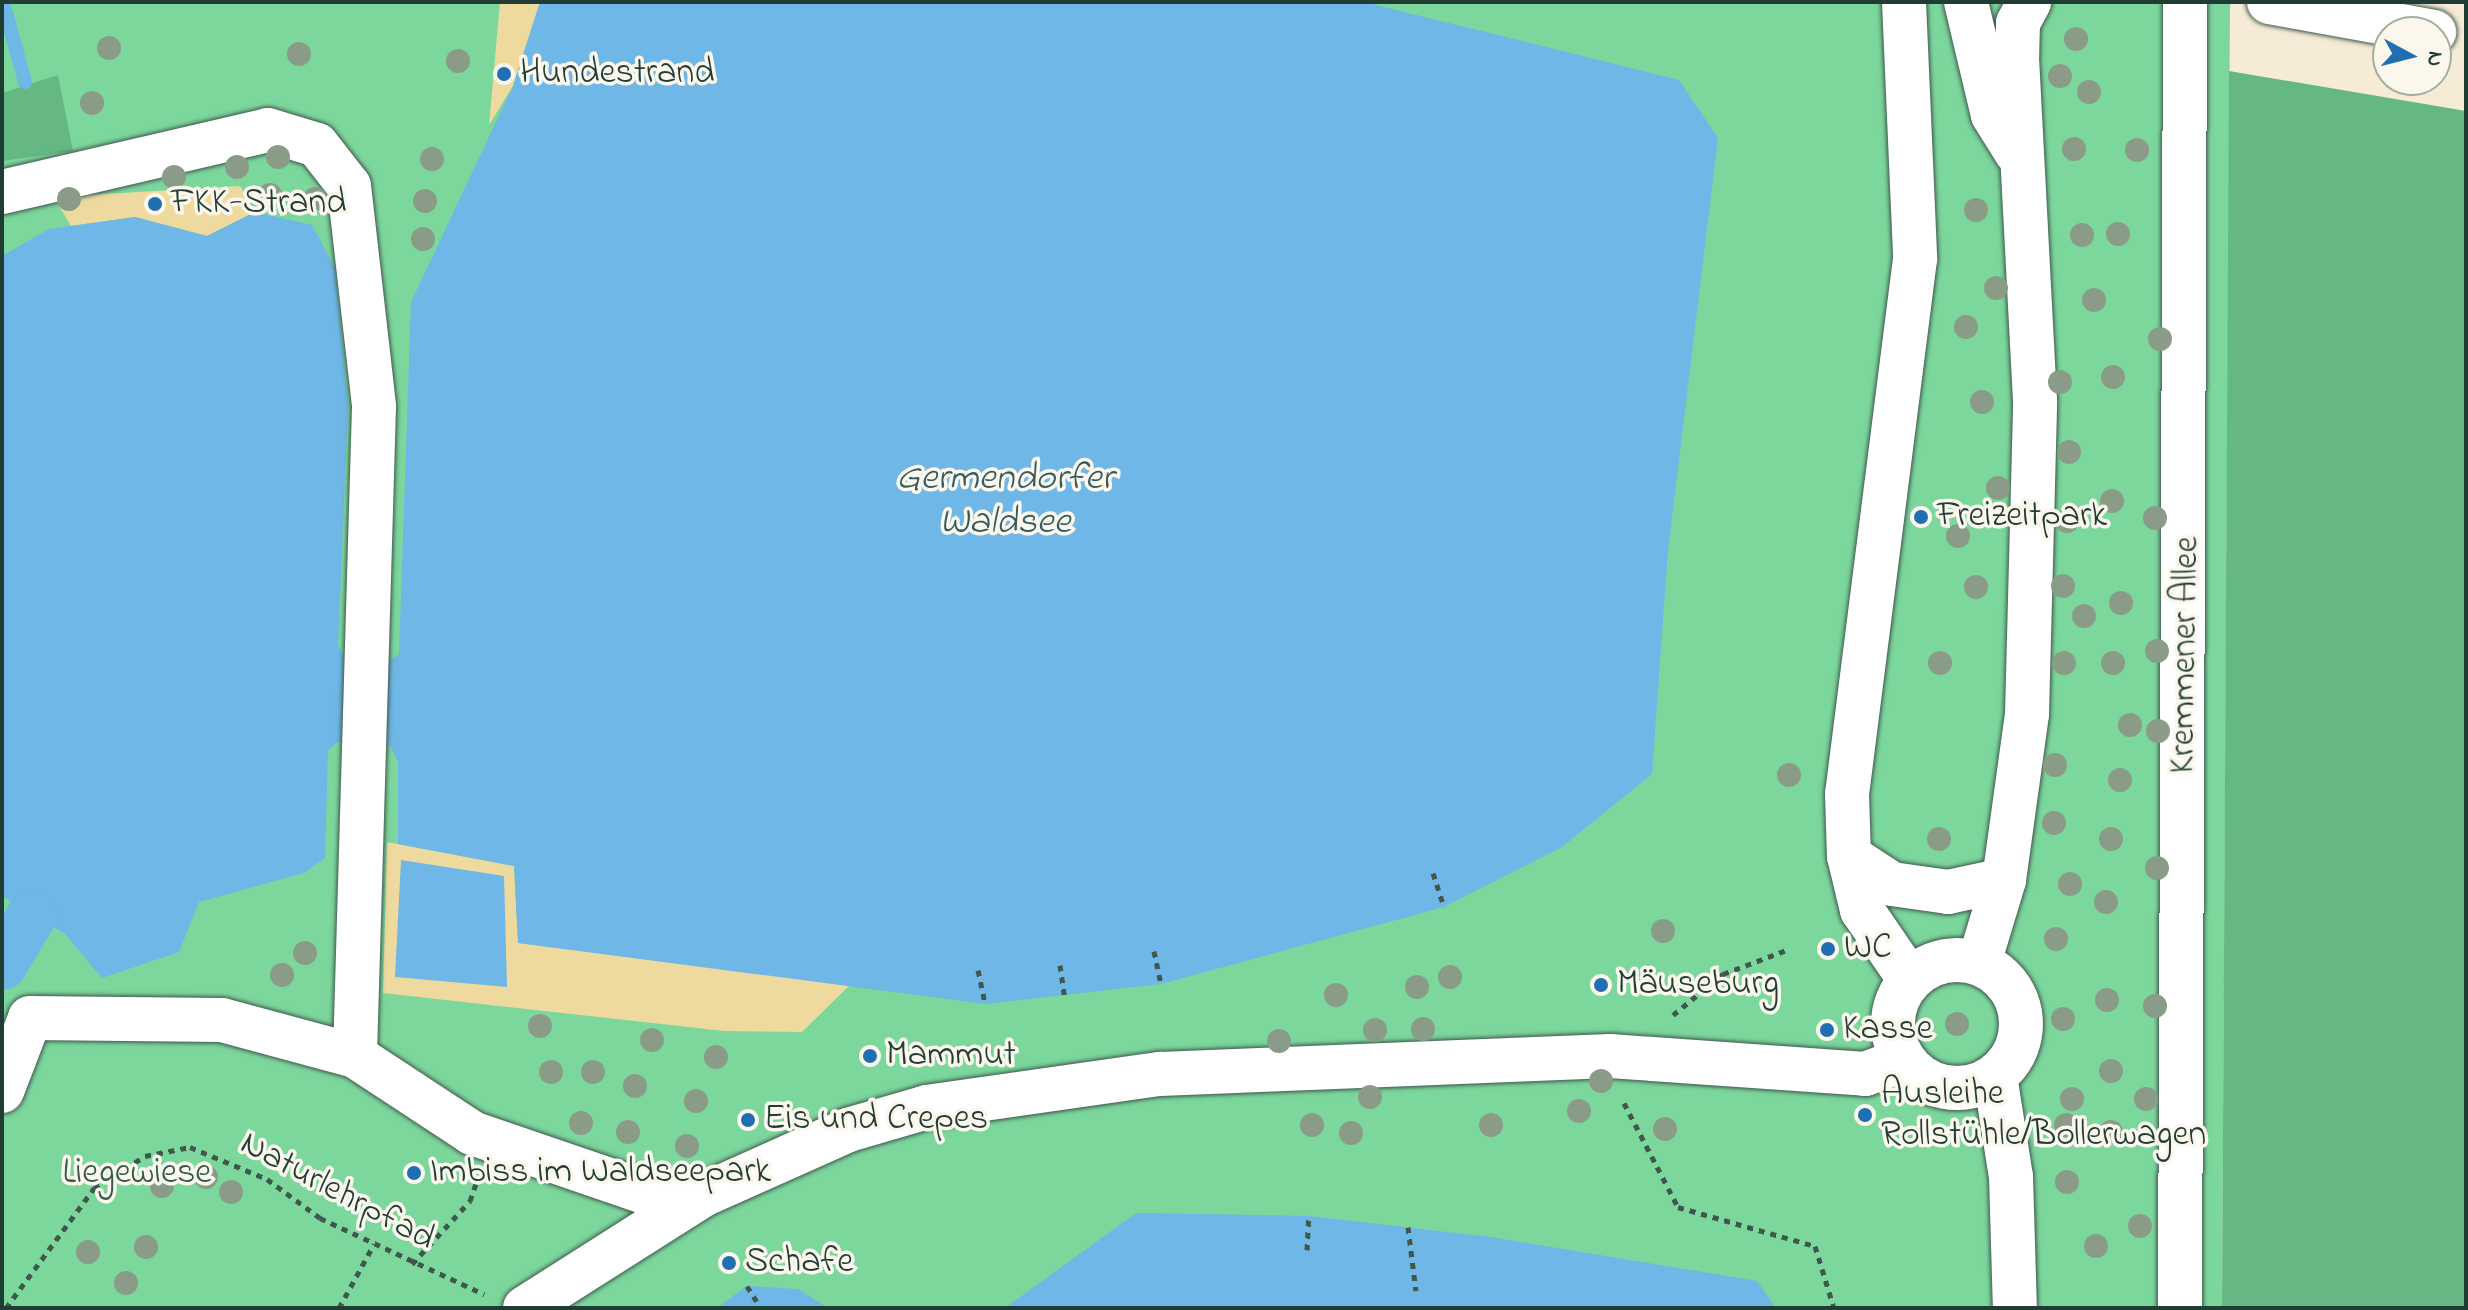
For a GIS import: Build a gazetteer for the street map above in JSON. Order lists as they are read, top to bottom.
{
  "streets": {
    "main road": ["Kremmener Allee"],
    "path": ["Naturlehrpfad"]
  },
  "water": ["Germendorfer Waldsee"],
  "parks": ["Liegewiese"],
  "places": [
    "Hundestrand",
    "FKK-Strand",
    "Freizeitpark",
    "WC",
    "Mäuseburg",
    "Kasse",
    "Mammut",
    "Ausleihe Rollstühle/Bollerwagen",
    "Eis und Crepes",
    "Imbiss im Waldseepark",
    "Schafe"
  ],
  "north": "right"
}
